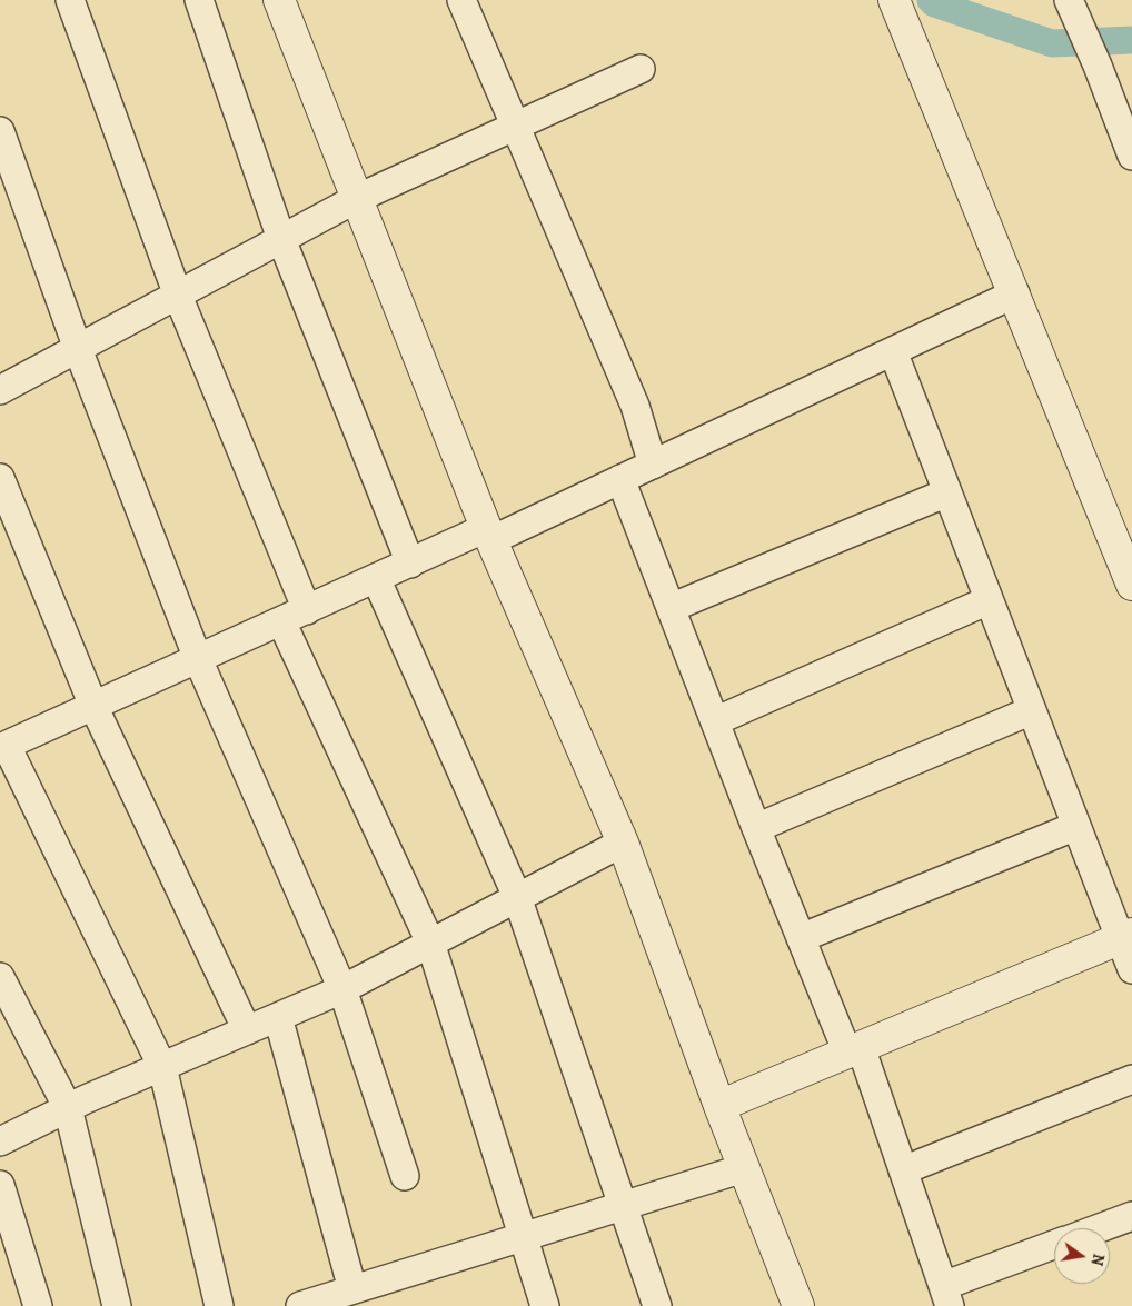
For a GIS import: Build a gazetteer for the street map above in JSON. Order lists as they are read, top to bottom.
{
  "north": "right"
}
